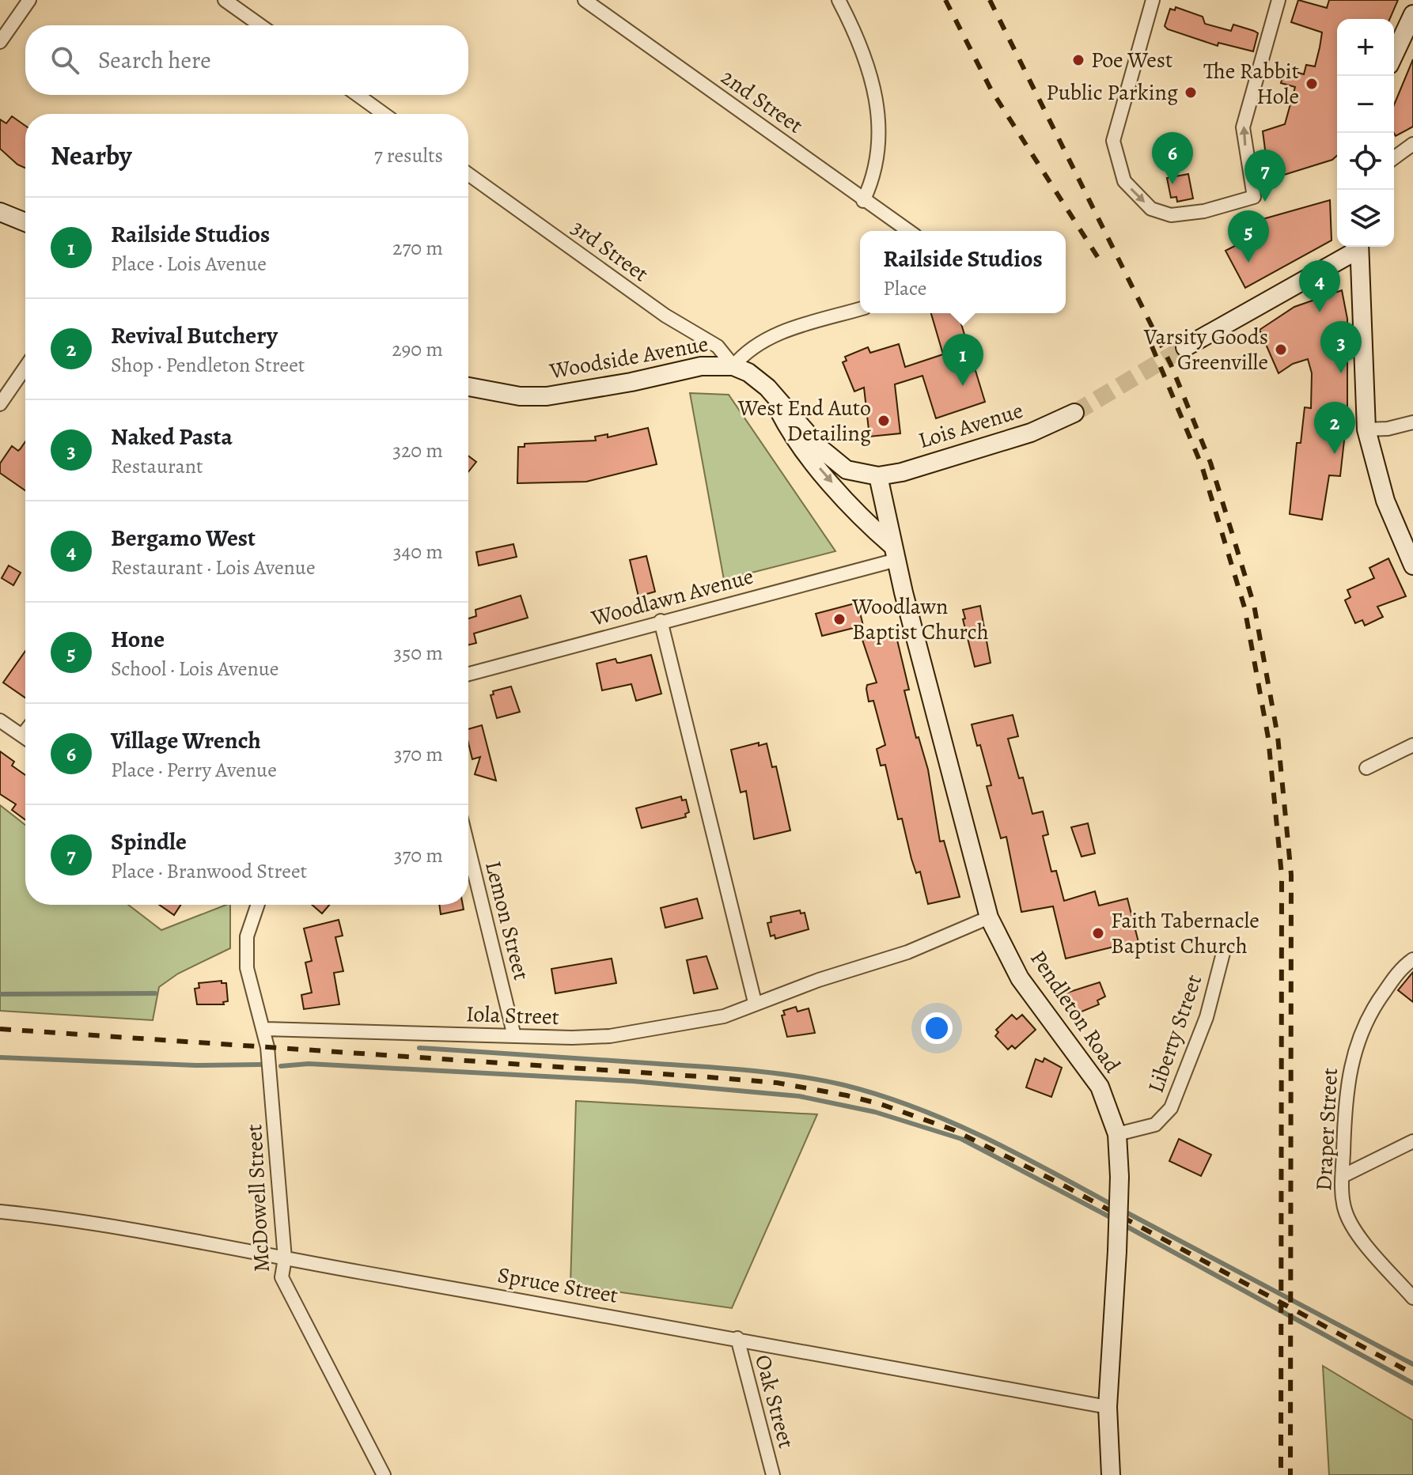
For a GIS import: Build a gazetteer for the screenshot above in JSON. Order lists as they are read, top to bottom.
{
  "streets": {
    "street": [
      "2nd Street",
      "3rd Street",
      "Woodside Avenue",
      "Lois Avenue",
      "Woodlawn Avenue",
      "Lemon Street",
      "Pendleton Road",
      "Iola Street",
      "Liberty Street",
      "Draper Street",
      "McDowell Street",
      "Spruce Street",
      "Oak Street"
    ]
  },
  "crossings": [
    ["3rd Street", "Woodside Avenue"],
    ["Woodside Avenue", "Lois Avenue"],
    ["Woodside Avenue", "Pendleton Road"],
    ["Lois Avenue", "Pendleton Road"],
    ["Woodlawn Avenue", "Pendleton Road"],
    ["Lemon Street", "Iola Street"],
    ["Pendleton Road", "Iola Street"],
    ["Pendleton Road", "Liberty Street"],
    ["Pendleton Road", "Spruce Street"],
    ["Iola Street", "McDowell Street"],
    ["McDowell Street", "Spruce Street"],
    ["Spruce Street", "Oak Street"]
  ],
  "places": [
    "Poe West",
    "The Rabbit Hole",
    "Public Parking",
    "Varsity Goods Greenville",
    "West End Auto Detailing",
    "Woodlawn Baptist Church",
    "Faith Tabernacle Baptist Church"
  ],
  "page": {
    "map_buttons": ["+", "−"],
    "search": "Search here",
    "heading": ["Nearby", "7 results"],
    "pins": [
      "6",
      "7",
      "5",
      "4",
      "3",
      "1",
      "2"
    ],
    "list": [
      {
        "mark": "1",
        "name": "Railside Studios",
        "note": "Place · Lois Avenue",
        "value": "270 m"
      },
      {
        "mark": "2",
        "name": "Revival Butchery",
        "note": "Shop · Pendleton Street",
        "value": "290 m"
      },
      {
        "mark": "3",
        "name": "Naked Pasta",
        "note": "Restaurant",
        "value": "320 m"
      },
      {
        "mark": "4",
        "name": "Bergamo West",
        "note": "Restaurant · Lois Avenue",
        "value": "340 m"
      },
      {
        "mark": "5",
        "name": "Hone",
        "note": "School · Lois Avenue",
        "value": "350 m"
      },
      {
        "mark": "6",
        "name": "Village Wrench",
        "note": "Place · Perry Avenue",
        "value": "370 m"
      },
      {
        "mark": "7",
        "name": "Spindle",
        "note": "Place · Branwood Street",
        "value": "370 m"
      }
    ],
    "popup": ["Railside Studios", "Place"]
  }
}
